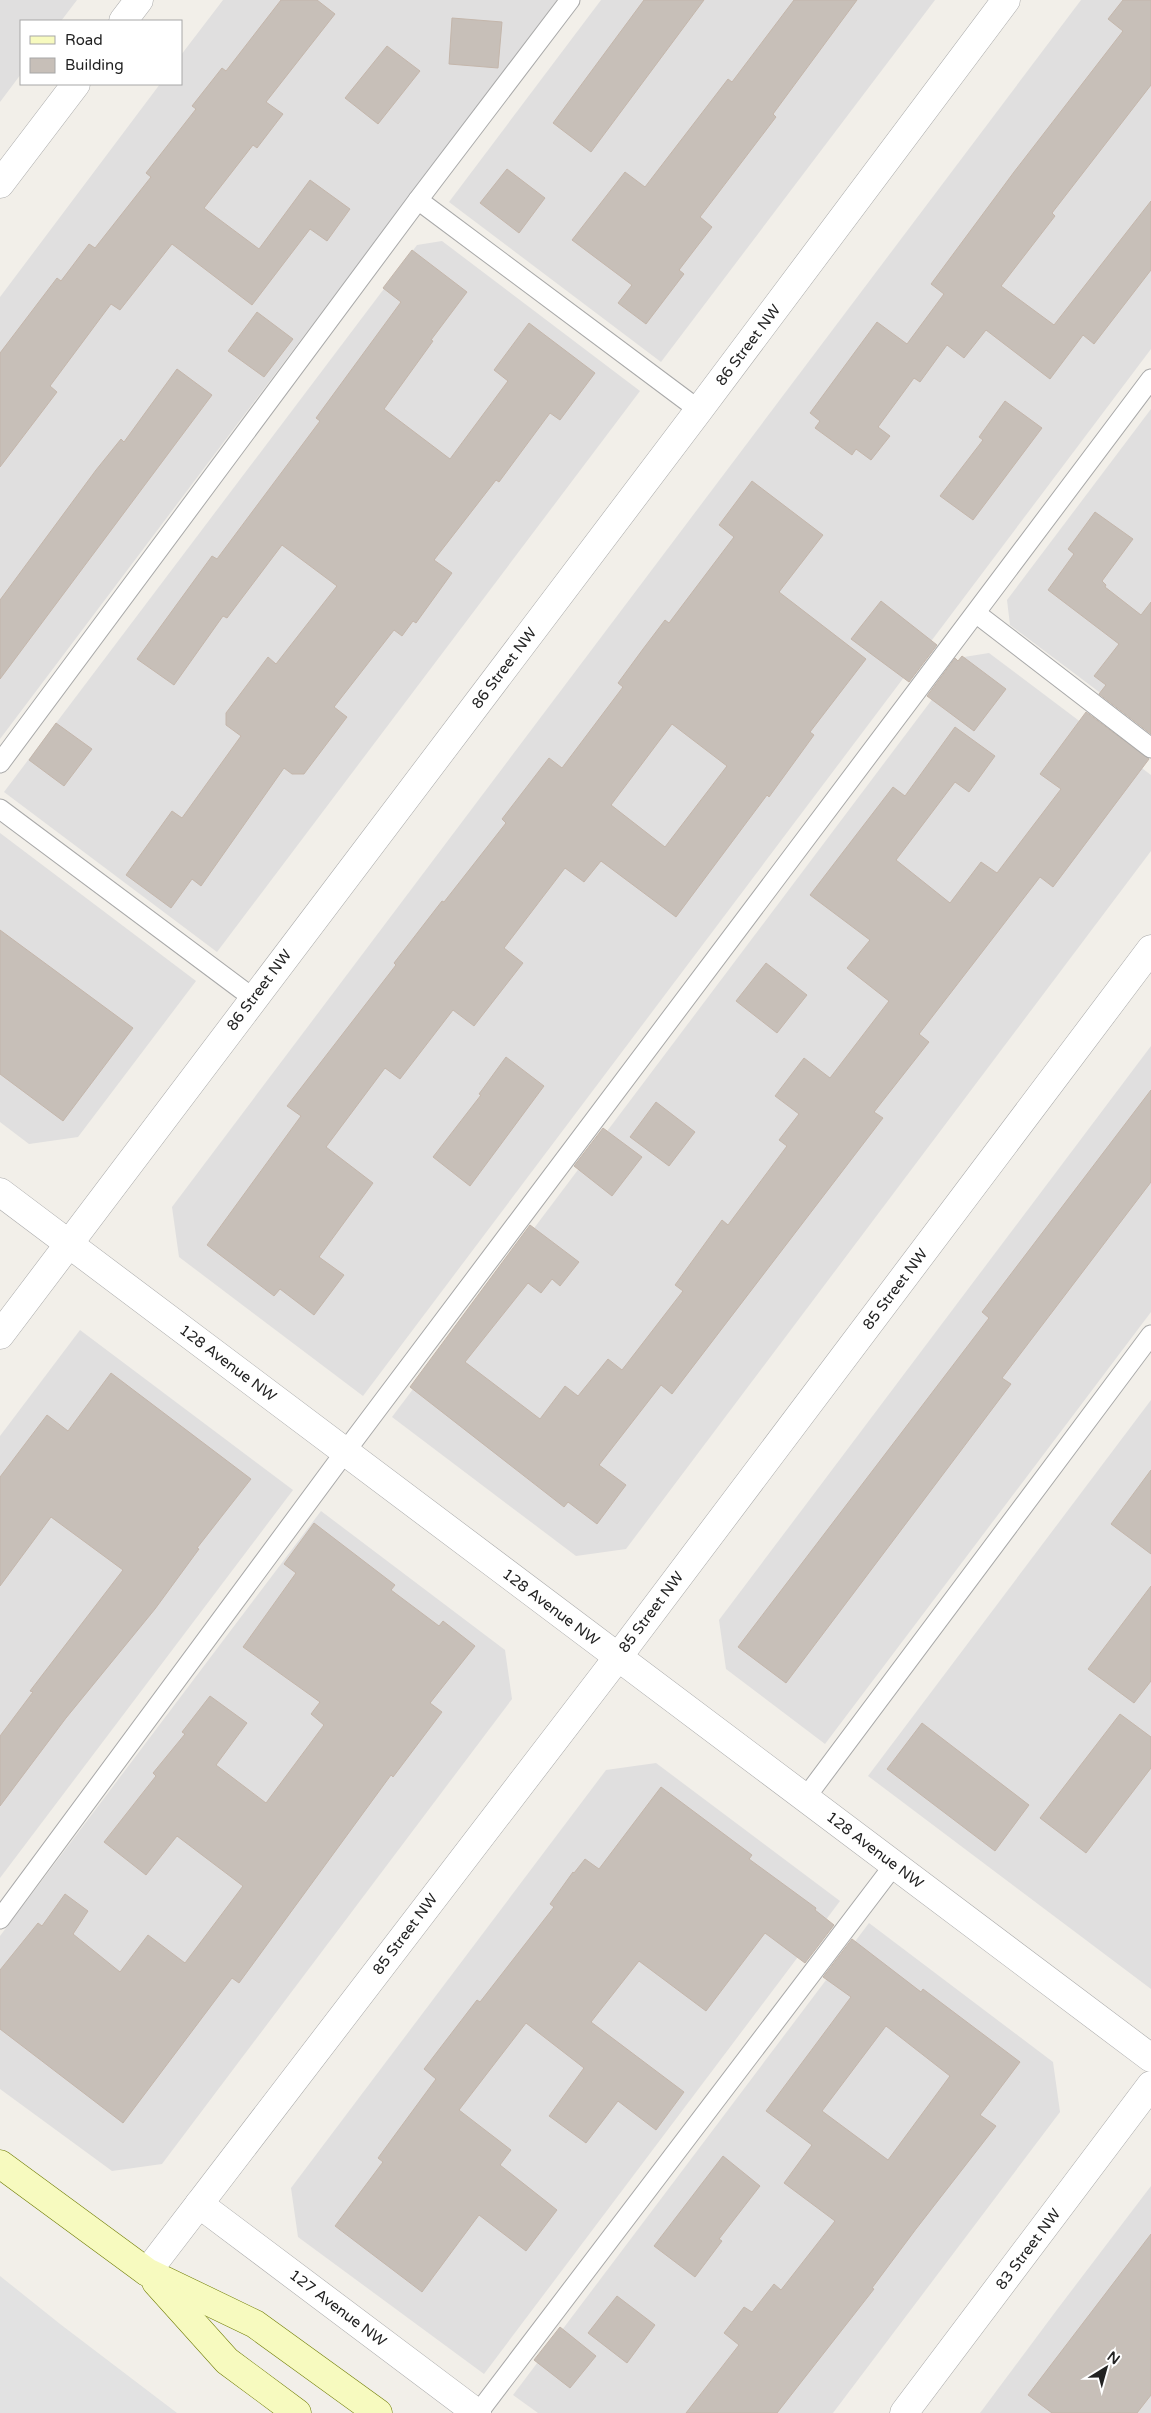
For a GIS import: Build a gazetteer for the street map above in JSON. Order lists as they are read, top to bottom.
{
  "streets": {
    "street": [
      "86 Street NW",
      "85 Street NW",
      "128 Avenue NW",
      "83 Street NW",
      "127 Avenue NW"
    ]
  },
  "crossings": [
    ["86 Street NW", "128 Avenue NW"],
    ["85 Street NW", "128 Avenue NW"],
    ["85 Street NW", "127 Avenue NW"]
  ],
  "legend": ["Road", "Building"],
  "north": "top right"
}
